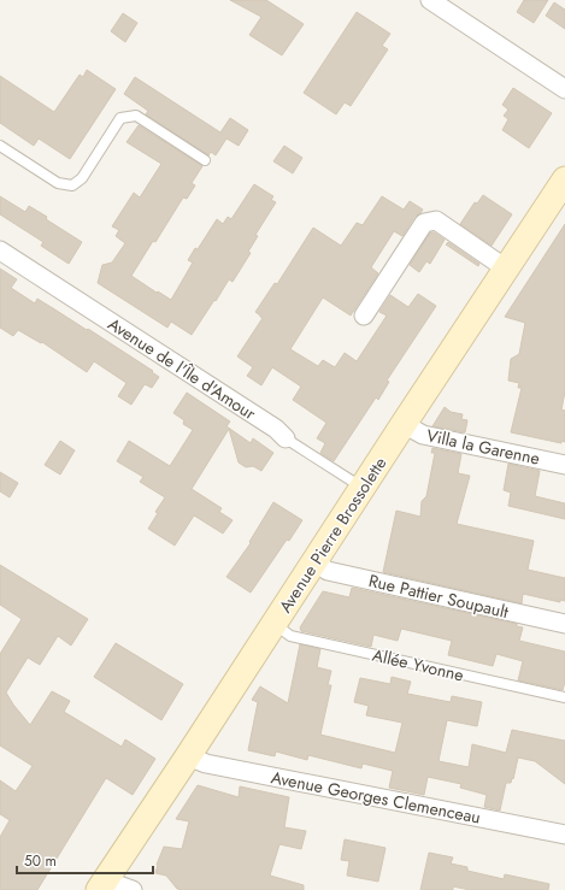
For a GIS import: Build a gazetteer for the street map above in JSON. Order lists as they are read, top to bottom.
{
  "streets": {
    "main road": ["Avenue Pierre Brossolette"],
    "street": [
      "Avenue de l'Île d'Amour",
      "Villa la Garenne",
      "Rue Pattier Soupault",
      "Avenue Georges Clemenceau"
    ],
    "lane": ["Allée Yvonne"]
  },
  "crossings": [
    ["Avenue de l'Île d'Amour", "Avenue Pierre Brossolette"],
    ["Villa la Garenne", "Avenue Pierre Brossolette"],
    ["Avenue Pierre Brossolette", "Rue Pattier Soupault"],
    ["Avenue Pierre Brossolette", "Allée Yvonne"],
    ["Avenue Pierre Brossolette", "Avenue Georges Clemenceau"]
  ],
  "scale_bar": "50 m"
}
